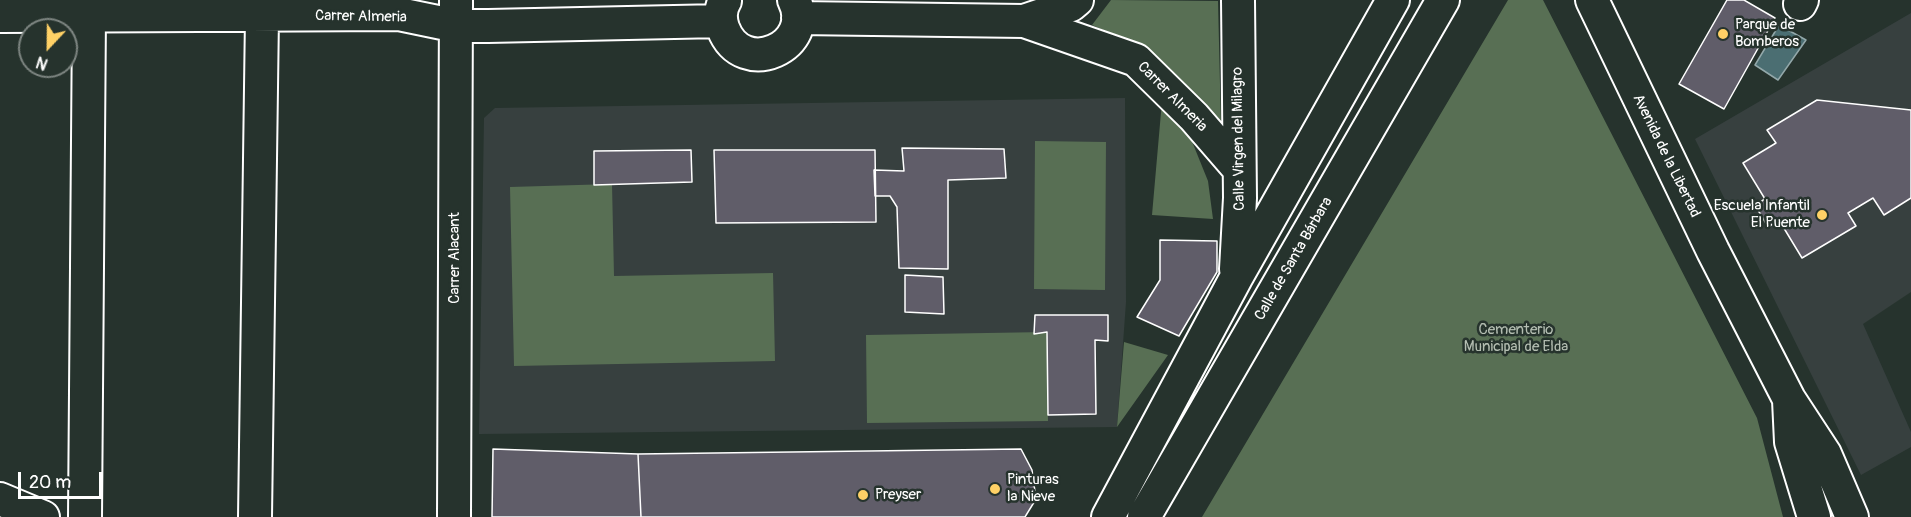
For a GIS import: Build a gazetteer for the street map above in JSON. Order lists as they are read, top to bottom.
{
  "streets": {
    "street": [
      "Carrer Almeria",
      "Calle Virgen del Milagro",
      "Avenida de la Libertad",
      "Carrer Alacant",
      "Calle de Santa Bárbara"
    ]
  },
  "crossings": [
    ["Carrer Almeria", "Calle Virgen del Milagro"],
    ["Carrer Almeria", "Carrer Alacant"]
  ],
  "parks": ["Cementerio Municipal de Elda"],
  "places": [
    "Parque de Bomberos",
    "Escuela Infantil El Puente",
    "Pinturas la Nieve",
    "Preyser"
  ],
  "scale_bar": "20 m",
  "north": "bottom"
}
